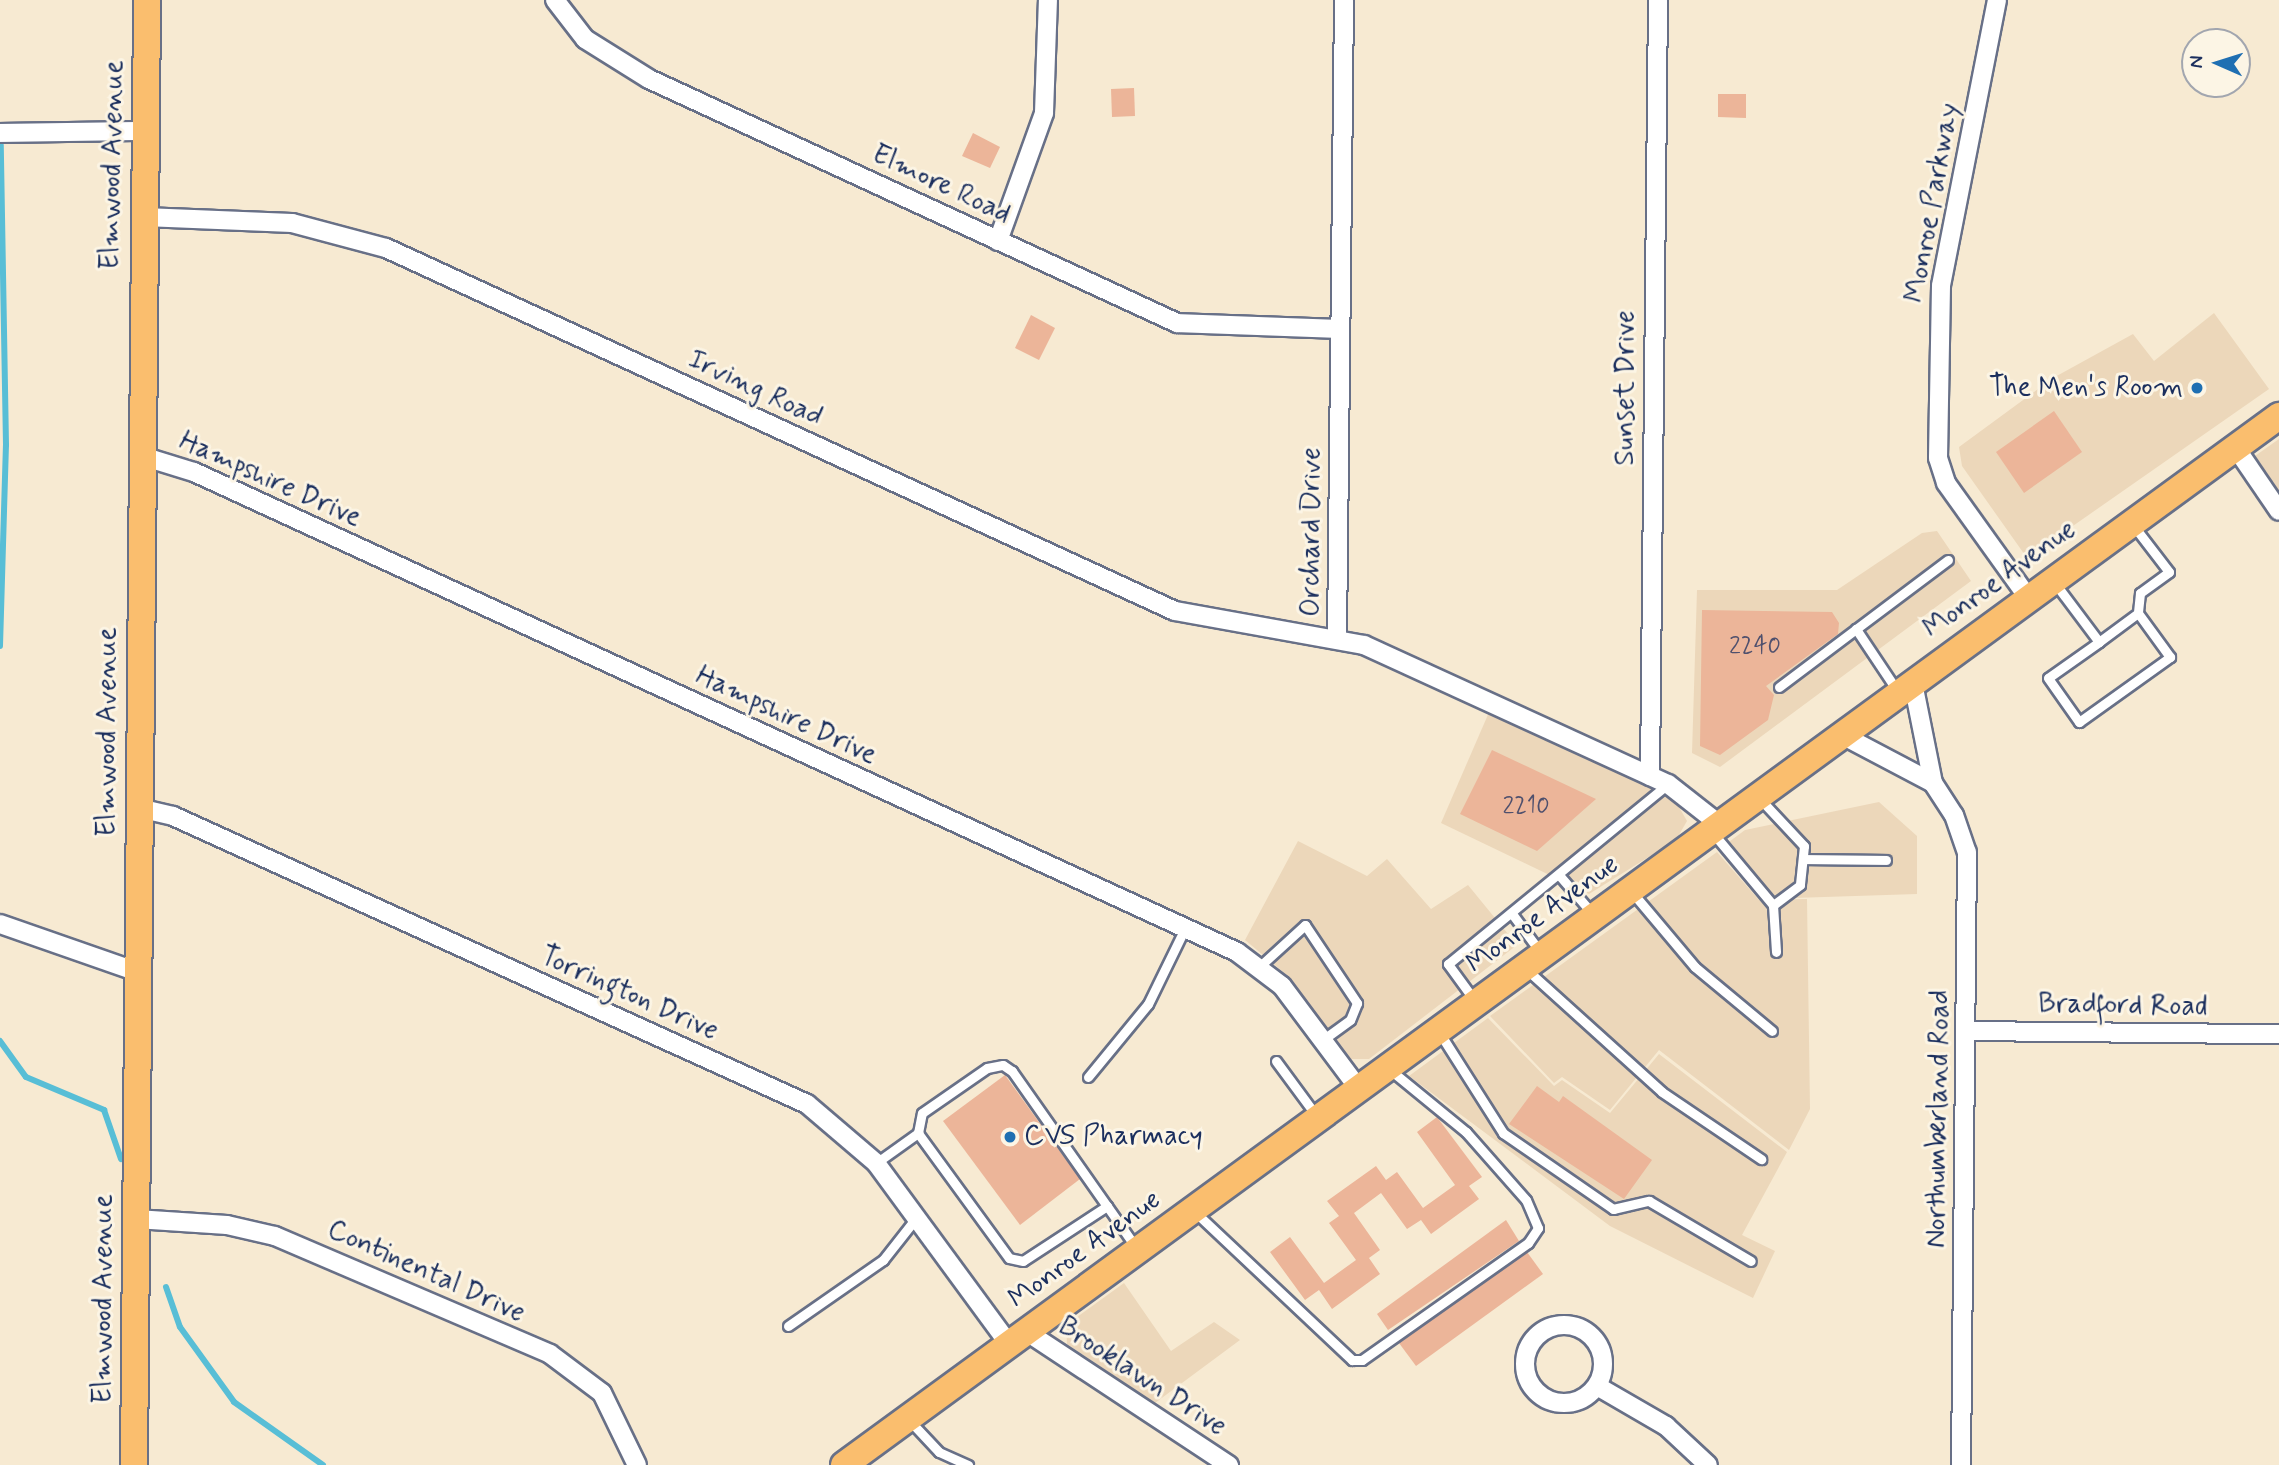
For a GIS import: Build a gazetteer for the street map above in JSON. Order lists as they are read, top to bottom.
{
  "streets": {
    "main road": ["Elmwood Avenue", "Monroe Avenue"],
    "street": [
      "Elmore Road",
      "Monroe Parkway",
      "Sunset Drive",
      "Irving Road",
      "Hampshire Drive",
      "Orchard Drive",
      "Torrington Drive",
      "Bradford Road",
      "Northumberland Road",
      "Continental Drive",
      "Brooklawn Drive"
    ]
  },
  "crossings": [
    ["Elmwood Avenue", "Irving Road"],
    ["Elmwood Avenue", "Hampshire Drive"],
    ["Elmwood Avenue", "Torrington Drive"],
    ["Elmwood Avenue", "Continental Drive"],
    ["Elmore Road", "Orchard Drive"],
    ["Monroe Parkway", "Monroe Avenue"],
    ["Sunset Drive", "Orchard Drive"],
    ["Irving Road", "Orchard Drive"],
    ["Hampshire Drive", "Monroe Avenue"],
    ["Orchard Drive", "Monroe Avenue"],
    ["Monroe Avenue", "Torrington Drive"],
    ["Monroe Avenue", "Northumberland Road"],
    ["Monroe Avenue", "Brooklawn Drive"],
    ["Torrington Drive", "Brooklawn Drive"],
    ["Bradford Road", "Northumberland Road"]
  ],
  "places": ["The Men's Room", "CVS Pharmacy"],
  "house_numbers": ["2240", "2210"],
  "north": "left"
}
